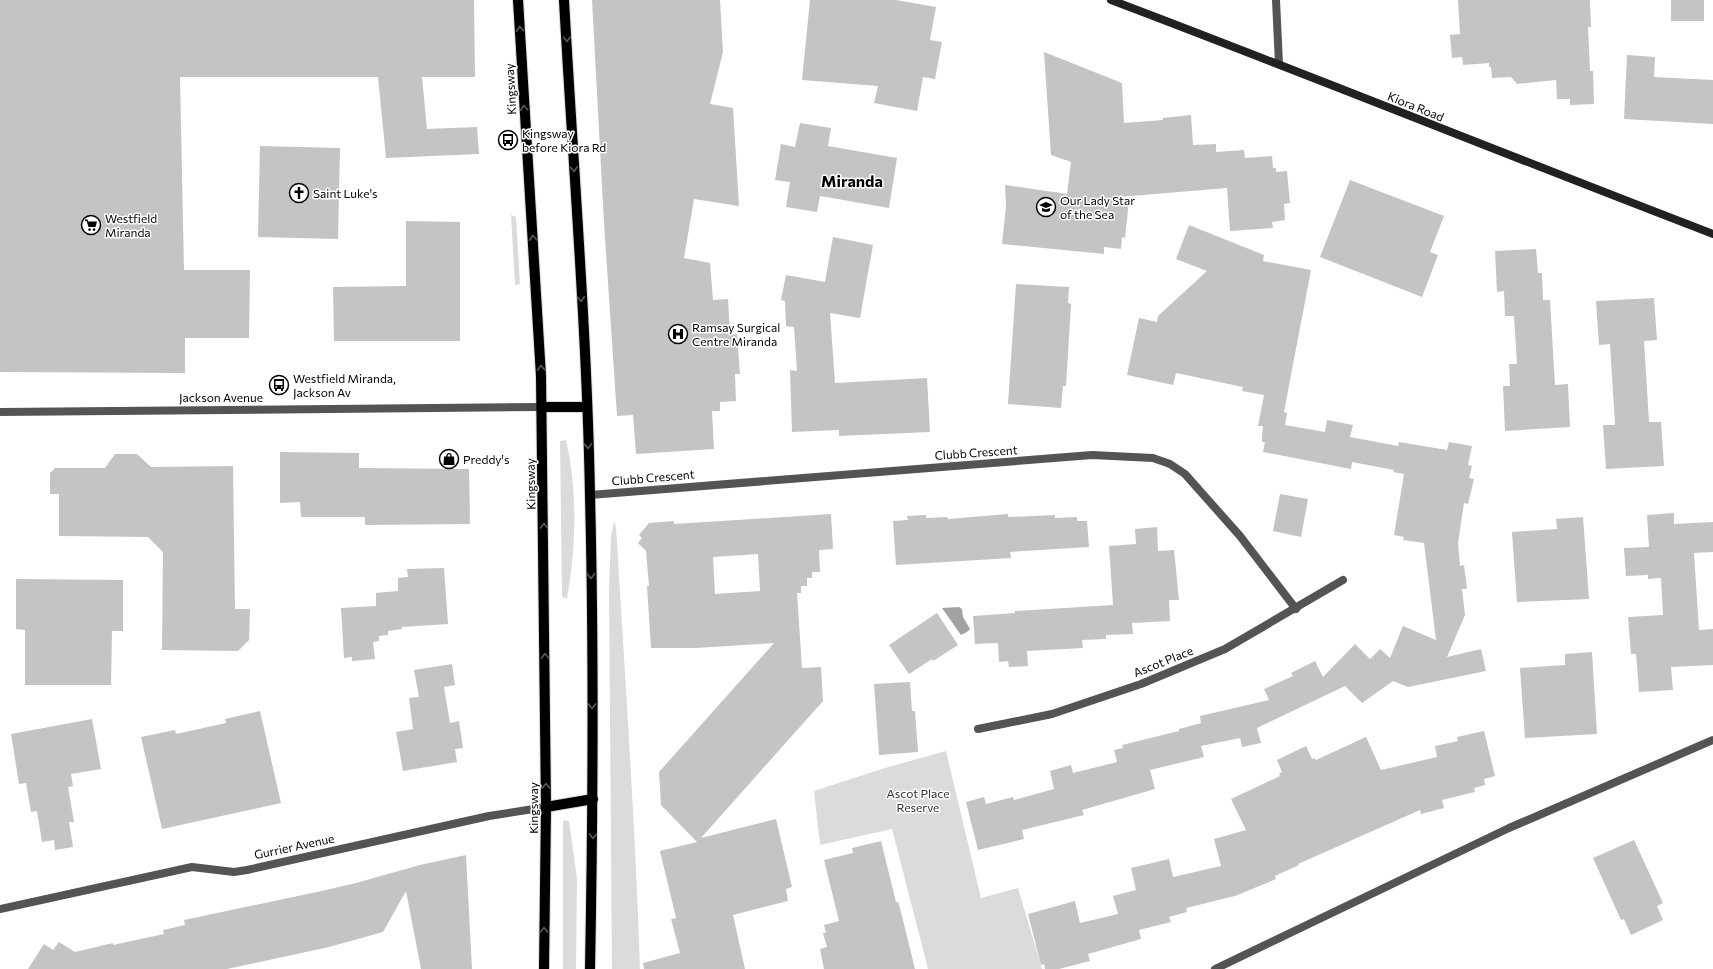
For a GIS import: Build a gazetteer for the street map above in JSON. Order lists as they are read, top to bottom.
{
  "streets": {
    "main road": [
      "Kingsway",
      "Kiora Road",
      "Jackson Avenue",
      "Gurrier Avenue"
    ],
    "street": ["Clubb Crescent", "Ascot Place"]
  },
  "crossings": [
    ["Kingsway", "Jackson Avenue"],
    ["Kingsway", "Gurrier Avenue"],
    ["Clubb Crescent", "Ascot Place"]
  ],
  "districts": ["Miranda"],
  "parks": ["Ascot Place Reserve"],
  "places": {
    "bus stop": ["Kingsway before Kiora Rd", "Westfield Miranda, Jackson Av"],
    "church": ["Saint Luke's"],
    "school or university": ["Our Lady Star of the Sea"],
    "supermarket": ["Westfield Miranda"],
    "hospital": ["Ramsay Surgical Centre Miranda"],
    "shop": ["Preddy's"]
  }
}
